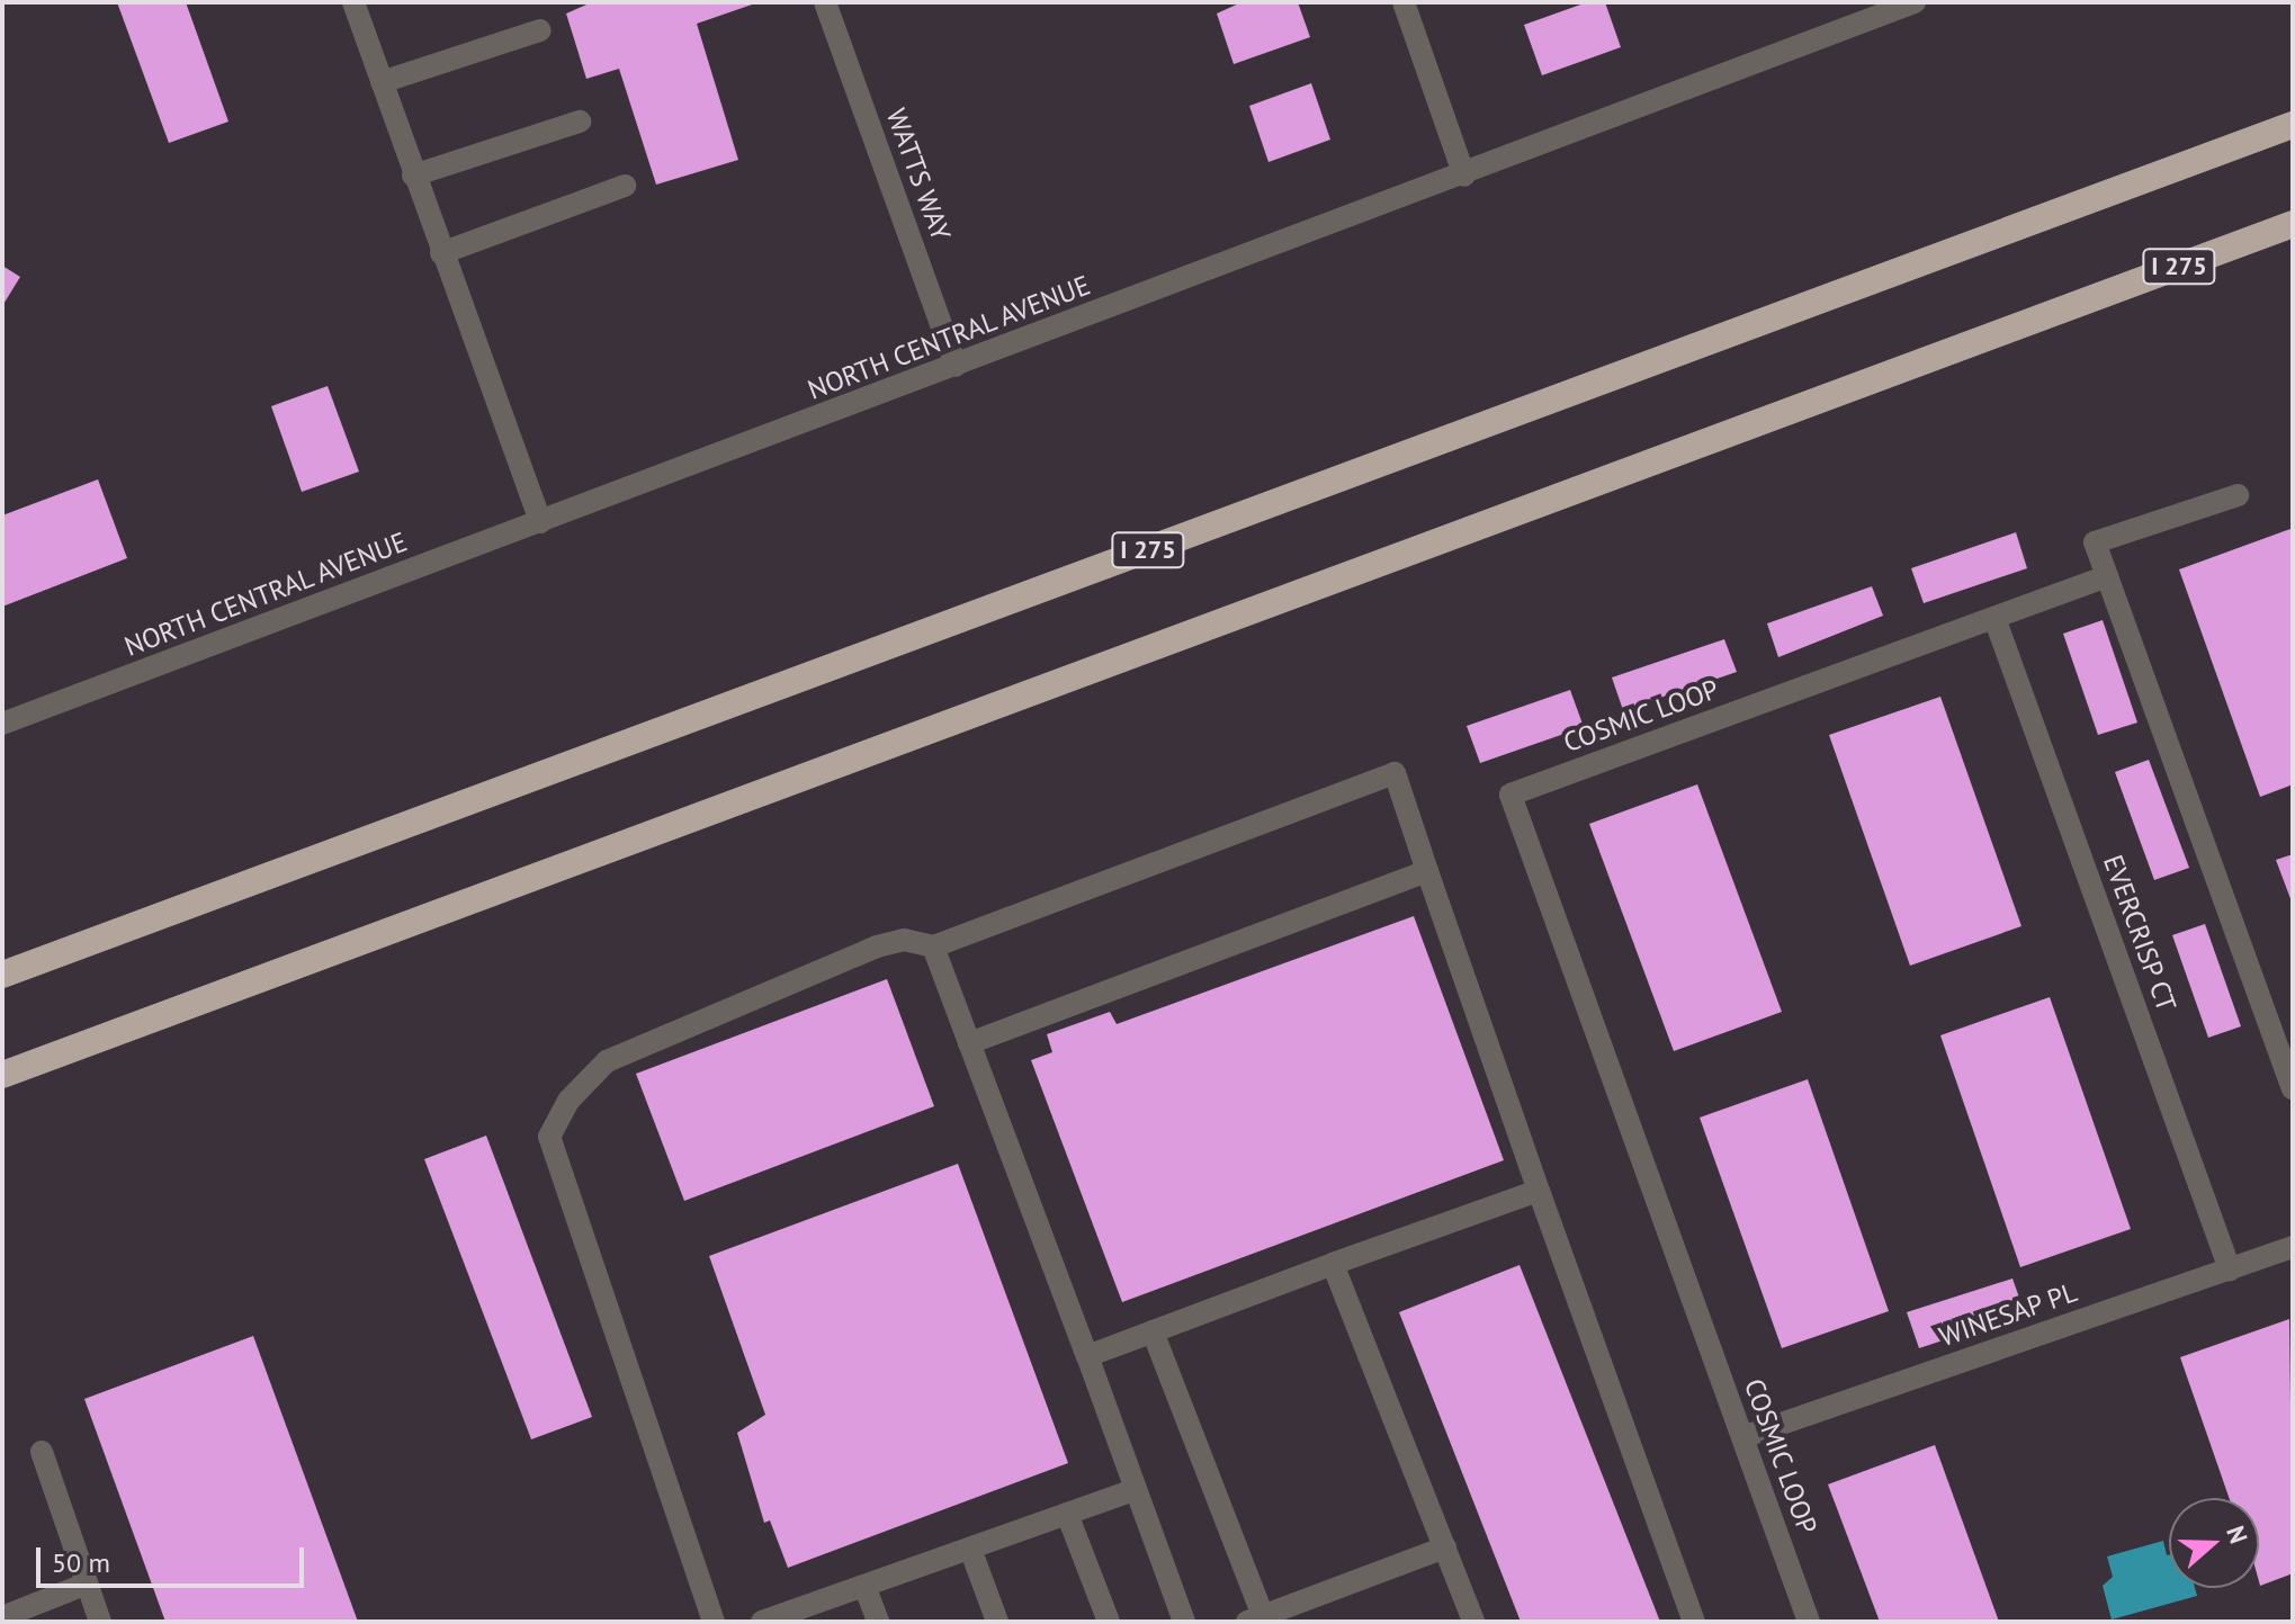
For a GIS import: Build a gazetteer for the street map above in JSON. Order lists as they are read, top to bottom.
{
  "streets": {
    "highway": ["I 275"],
    "street": [
      "WATTS WAY",
      "NORTH CENTRAL AVENUE",
      "COSMIC LOOP",
      "EVERCRISP CT",
      "WINESAP PL"
    ]
  },
  "crossings": [
    ["WATTS WAY", "NORTH CENTRAL AVENUE"],
    ["COSMIC LOOP", "EVERCRISP CT"],
    ["COSMIC LOOP", "WINESAP PL"],
    ["EVERCRISP CT", "WINESAP PL"]
  ],
  "scale_bar": "50 m",
  "north": "right"
}
